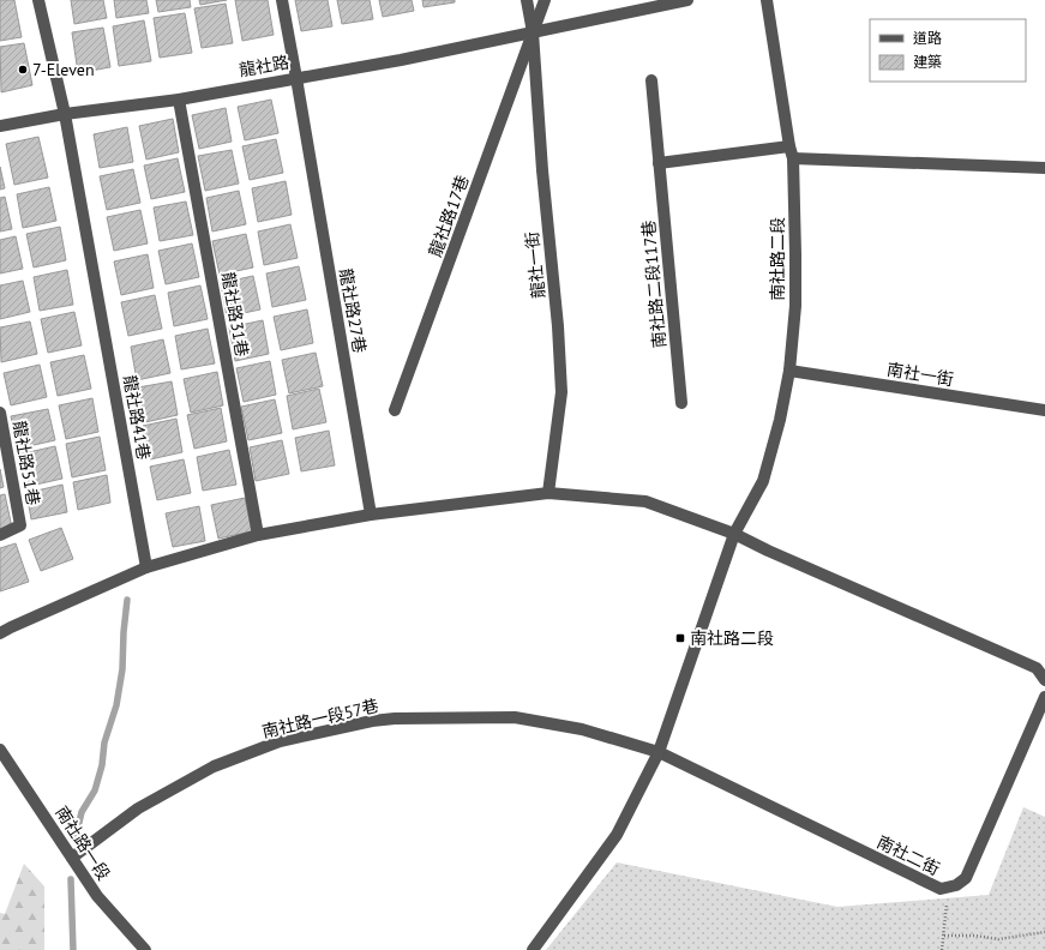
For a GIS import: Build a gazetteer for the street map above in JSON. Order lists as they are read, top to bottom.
{
  "streets": {
    "street": [
      "龍社路",
      "龍社路17巷",
      "南社路二段",
      "龍社一街",
      "南社路二段117巷",
      "龍社路27巷",
      "龍社路31巷",
      "南社一街",
      "龍社路41巷",
      "龍社路51巷",
      "南社路一段57巷",
      "南社路一段",
      "南社二街"
    ]
  },
  "crossings": [
    ["龍社路", "龍社路17巷"],
    ["龍社路", "龍社一街"],
    ["龍社路", "龍社路27巷"],
    ["龍社路", "龍社路31巷"],
    ["龍社路", "龍社路41巷"],
    ["龍社路17巷", "龍社一街"],
    ["南社路二段", "南社一街"],
    ["南社路二段", "南社路一段57巷"],
    ["南社路二段", "南社二街"],
    ["南社路一段57巷", "南社路一段"],
    ["南社路一段57巷", "南社二街"]
  ],
  "places": {
    "other": ["7-Eleven"],
    "transit": ["南社路二段"]
  },
  "legend": ["道路", "建築"]
}
